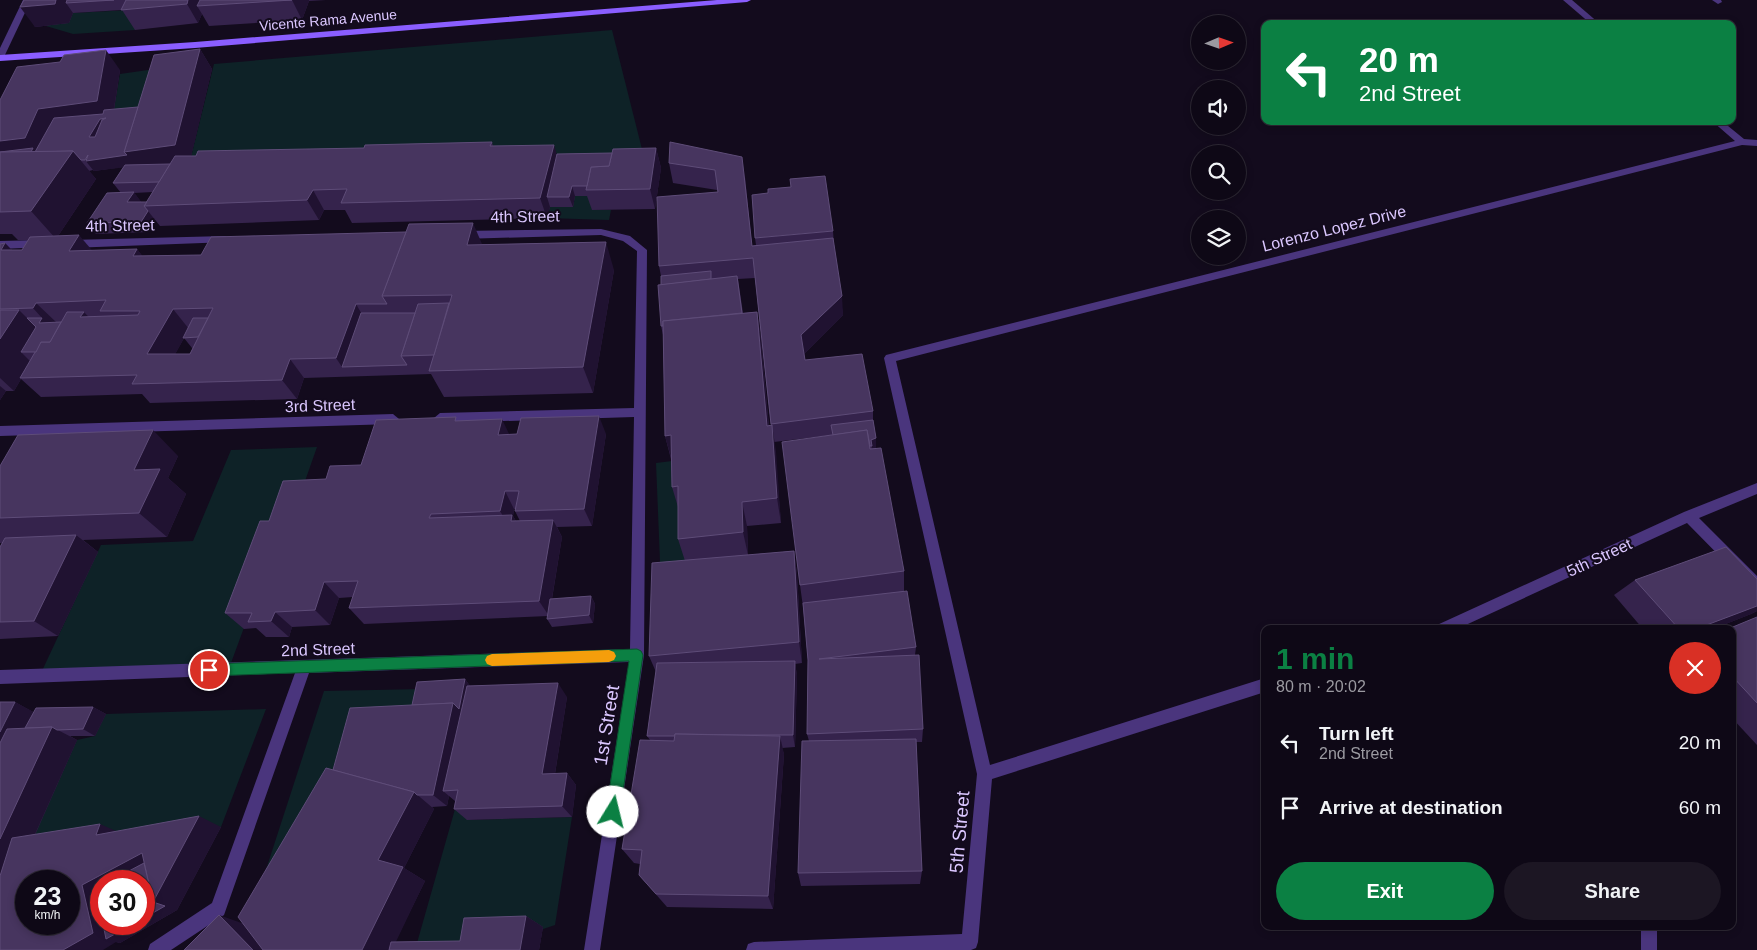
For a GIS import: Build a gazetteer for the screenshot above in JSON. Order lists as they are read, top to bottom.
{
  "streets": {
    "main road": ["Vicente Rama Avenue"],
    "street": [
      "4th Street",
      "Lorenzo Lopez Drive",
      "3rd Street",
      "5th Street",
      "2nd Street",
      "1st Street"
    ]
  },
  "crossings": [
    ["4th Street", "2nd Street"],
    ["4th Street", "1st Street"],
    ["Lorenzo Lopez Drive", "5th Street"],
    ["2nd Street", "1st Street"]
  ],
  "north": "right",
  "page": {
    "turn": ["20 m", "2nd Street"],
    "heading": ["1 min", "80 m · 20:02"],
    "list": [
      {
        "name": "Turn left",
        "note": "2nd Street",
        "value": "20 m"
      },
      {
        "name": "Arrive at destination",
        "value": "60 m"
      }
    ],
    "buttons": ["Exit", "Share"],
    "speed": "23 km/h",
    "limit": "30"
  }
}
